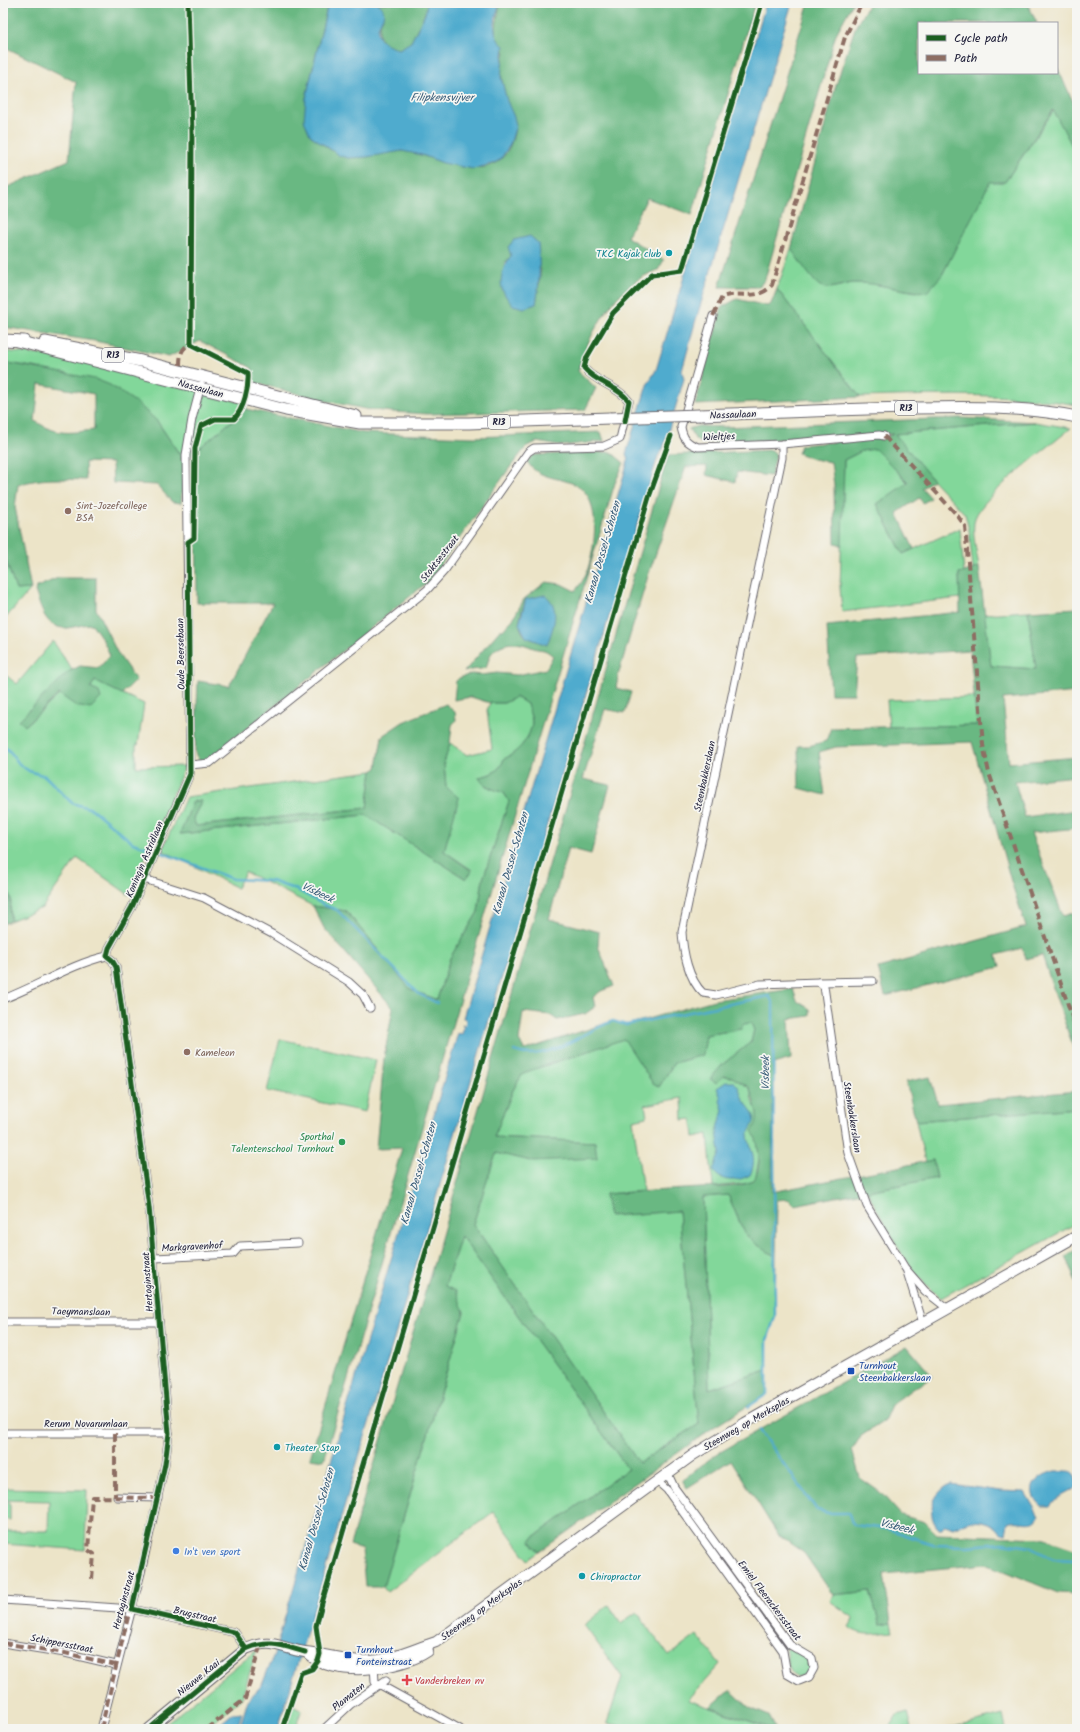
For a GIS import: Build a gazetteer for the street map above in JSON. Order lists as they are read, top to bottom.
{
  "streets": {
    "main road": ["R13", "Nassaulaan"],
    "street": [
      "Wieltjes",
      "Stoktsestraat",
      "Oude Beersebaan",
      "Steenbakkerslaan",
      "Koningin Astridlaan",
      "Markgravenhof",
      "Hertoginstraat",
      "Taeymanslaan",
      "Rerum Novarumlaan",
      "Steenweg op Merksplas",
      "Emiel Fleerackersstraat",
      "Brugstraat",
      "Schippersstraat",
      "Nieuwe Kaai",
      "Plamaten"
    ]
  },
  "crossings": [
    ["Nassaulaan", "Oude Beersebaan"],
    ["Wieltjes", "Steenbakkerslaan"],
    ["Stoktsestraat", "Oude Beersebaan"],
    ["Stoktsestraat", "Koningin Astridlaan"],
    ["Oude Beersebaan", "Koningin Astridlaan"],
    ["Steenbakkerslaan", "Steenweg op Merksplas"],
    ["Koningin Astridlaan", "Hertoginstraat"],
    ["Markgravenhof", "Hertoginstraat"],
    ["Hertoginstraat", "Taeymanslaan"],
    ["Hertoginstraat", "Rerum Novarumlaan"],
    ["Hertoginstraat", "Brugstraat"],
    ["Hertoginstraat", "Schippersstraat"],
    ["Steenweg op Merksplas", "Emiel Fleerackersstraat"],
    ["Steenweg op Merksplas", "Nieuwe Kaai"],
    ["Brugstraat", "Nieuwe Kaai"]
  ],
  "water": ["Filipkensvijver", "Kanaal Dessel-Schoten", "Visbeek"],
  "places": {
    "other": [
      "TKC Kajak club",
      "Sint-Jozefcollege BSA",
      "Kameleon",
      "Sporthal Talentenschool Turnhout",
      "Theater Stap",
      "In't ven sport",
      "Chiropractor"
    ],
    "transit": ["Turnhout Steenbakkerslaan", "Turnhout Fonteinstraat"],
    "health": ["Vanderbreken nv"]
  },
  "legend": ["Cycle path", "Path"]
}
